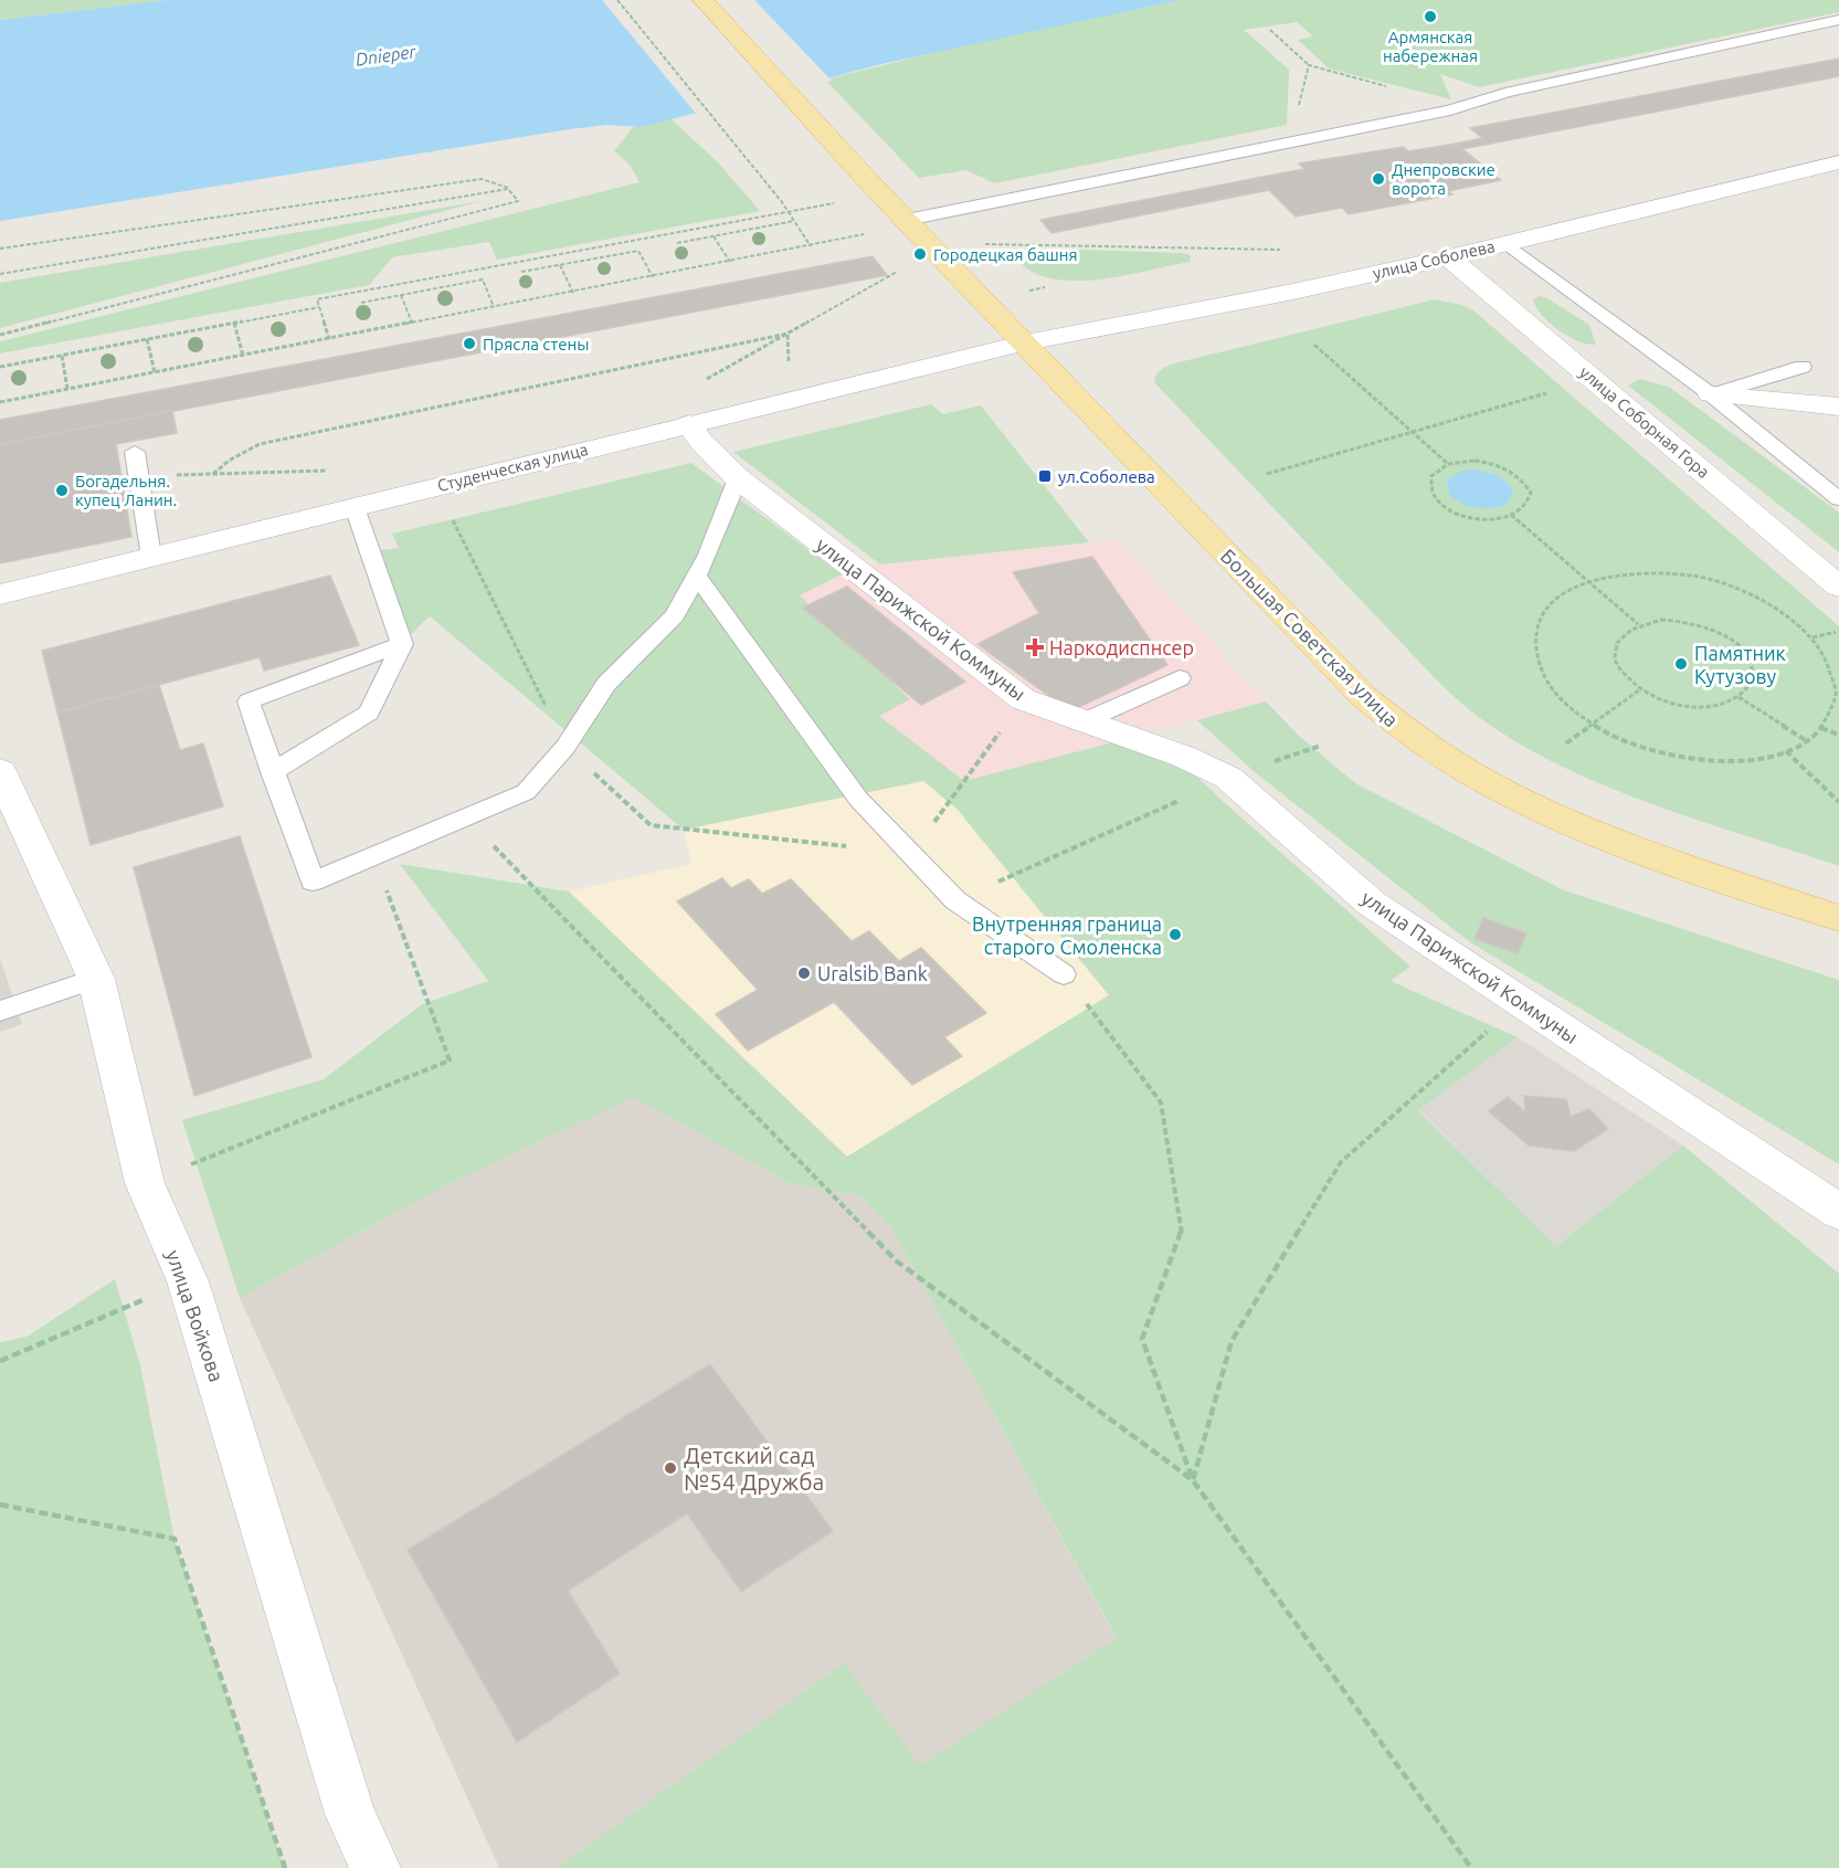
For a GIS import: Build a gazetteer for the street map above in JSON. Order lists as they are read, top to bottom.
{
  "streets": {
    "main road": [
      "улица Соболева",
      "улица Соборная Гора",
      "Студенческая улица",
      "улица Парижской Коммуны",
      "Большая Советская улица",
      "улица Войкова"
    ]
  },
  "crossings": [
    ["улица Соболева", "улица Соборная Гора"],
    ["улица Соболева", "Студенческая улица"],
    ["улица Соболева", "Большая Советская улица"],
    ["Студенческая улица", "улица Парижской Коммуны"],
    ["Студенческая улица", "Большая Советская улица"]
  ],
  "water": ["Dnieper"],
  "places": {
    "other": [
      "Армянская набережная",
      "Днепровские ворота",
      "Городецкая башня",
      "Прясла стены",
      "Богадельня. купец Ланин.",
      "Памятник Кутузову",
      "Внутренняя граница старого Смоленска",
      "Uralsib Bank",
      "Детский сад №54 Дружба"
    ],
    "transit": ["ул.Соболева"],
    "health": ["Наркодиспнсер"]
  }
}
